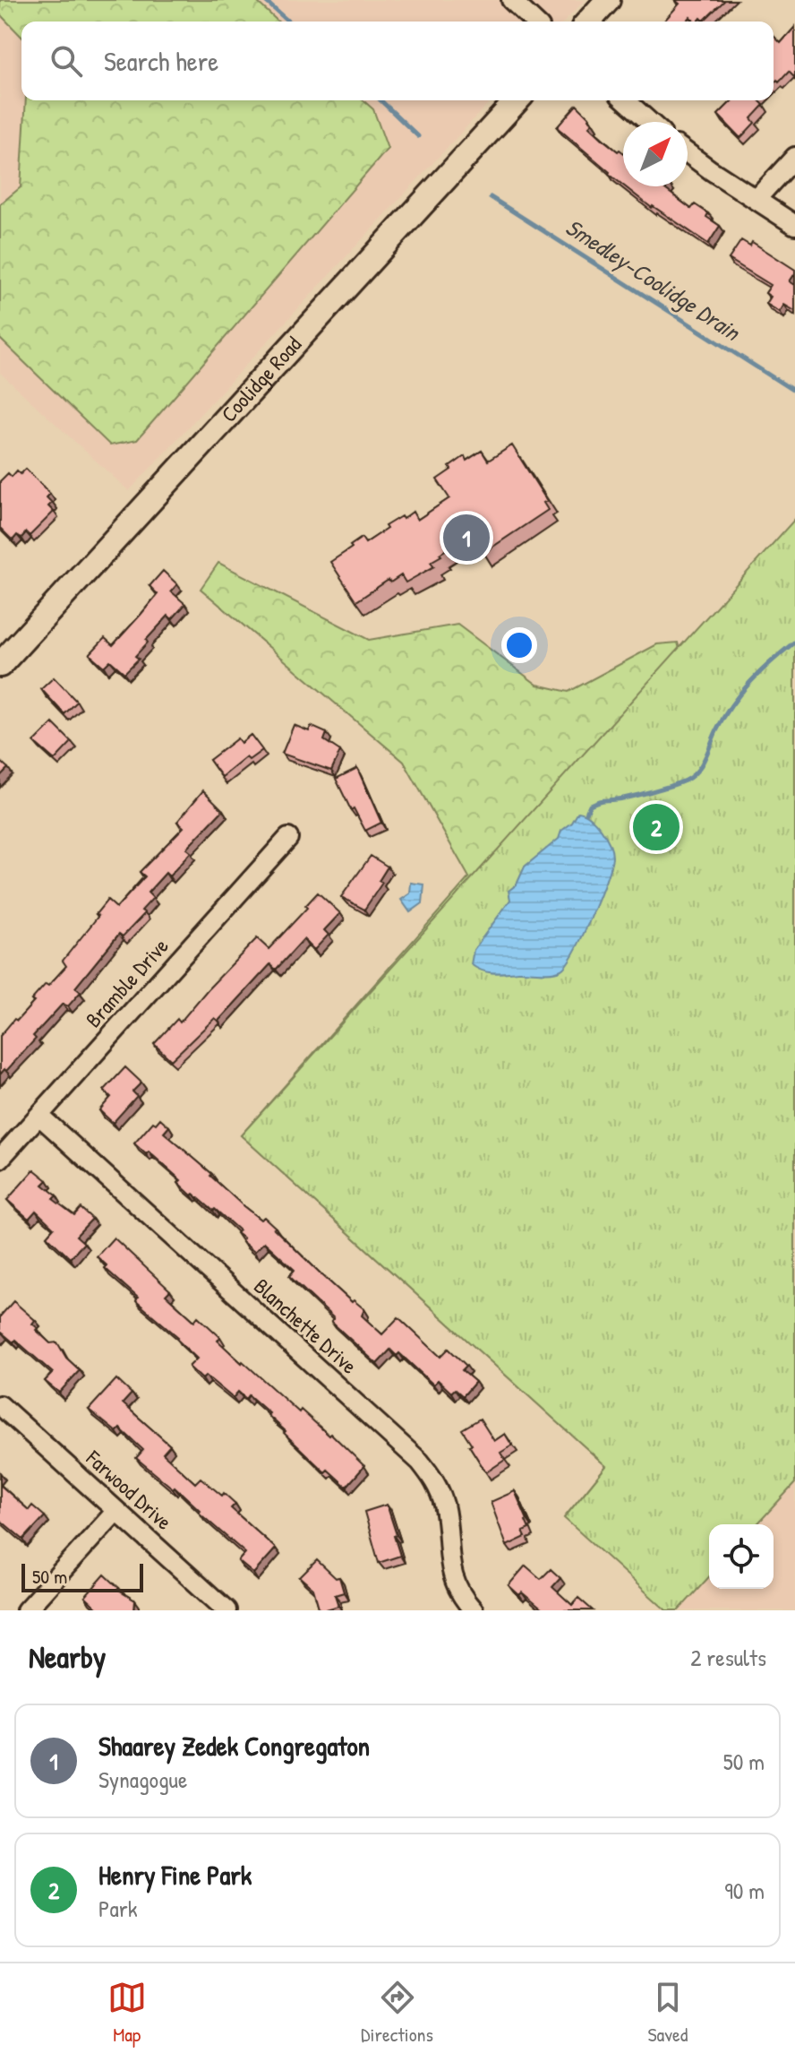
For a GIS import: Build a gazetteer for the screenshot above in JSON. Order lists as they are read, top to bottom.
{
  "streets": {
    "street": [
      "Coolidge Road",
      "Bramble Drive",
      "Blanchette Drive",
      "Farwood Drive"
    ]
  },
  "crossings": [
    ["Bramble Drive", "Blanchette Drive"]
  ],
  "water": ["Smedley-Coolidge Drain"],
  "scale_bar": "50 m",
  "north": "top right",
  "page": {
    "search": "Search here",
    "pins": ["1", "2"],
    "scale": "50 m",
    "heading": ["Nearby", "2 results"],
    "list": [
      {
        "mark": "1",
        "name": "Shaarey Zedek Congregaton",
        "note": "Synagogue",
        "value": "50 m"
      },
      {
        "mark": "2",
        "name": "Henry Fine Park",
        "note": "Park",
        "value": "90 m"
      }
    ],
    "nav": ["Map", "Directions", "Saved"]
  }
}
